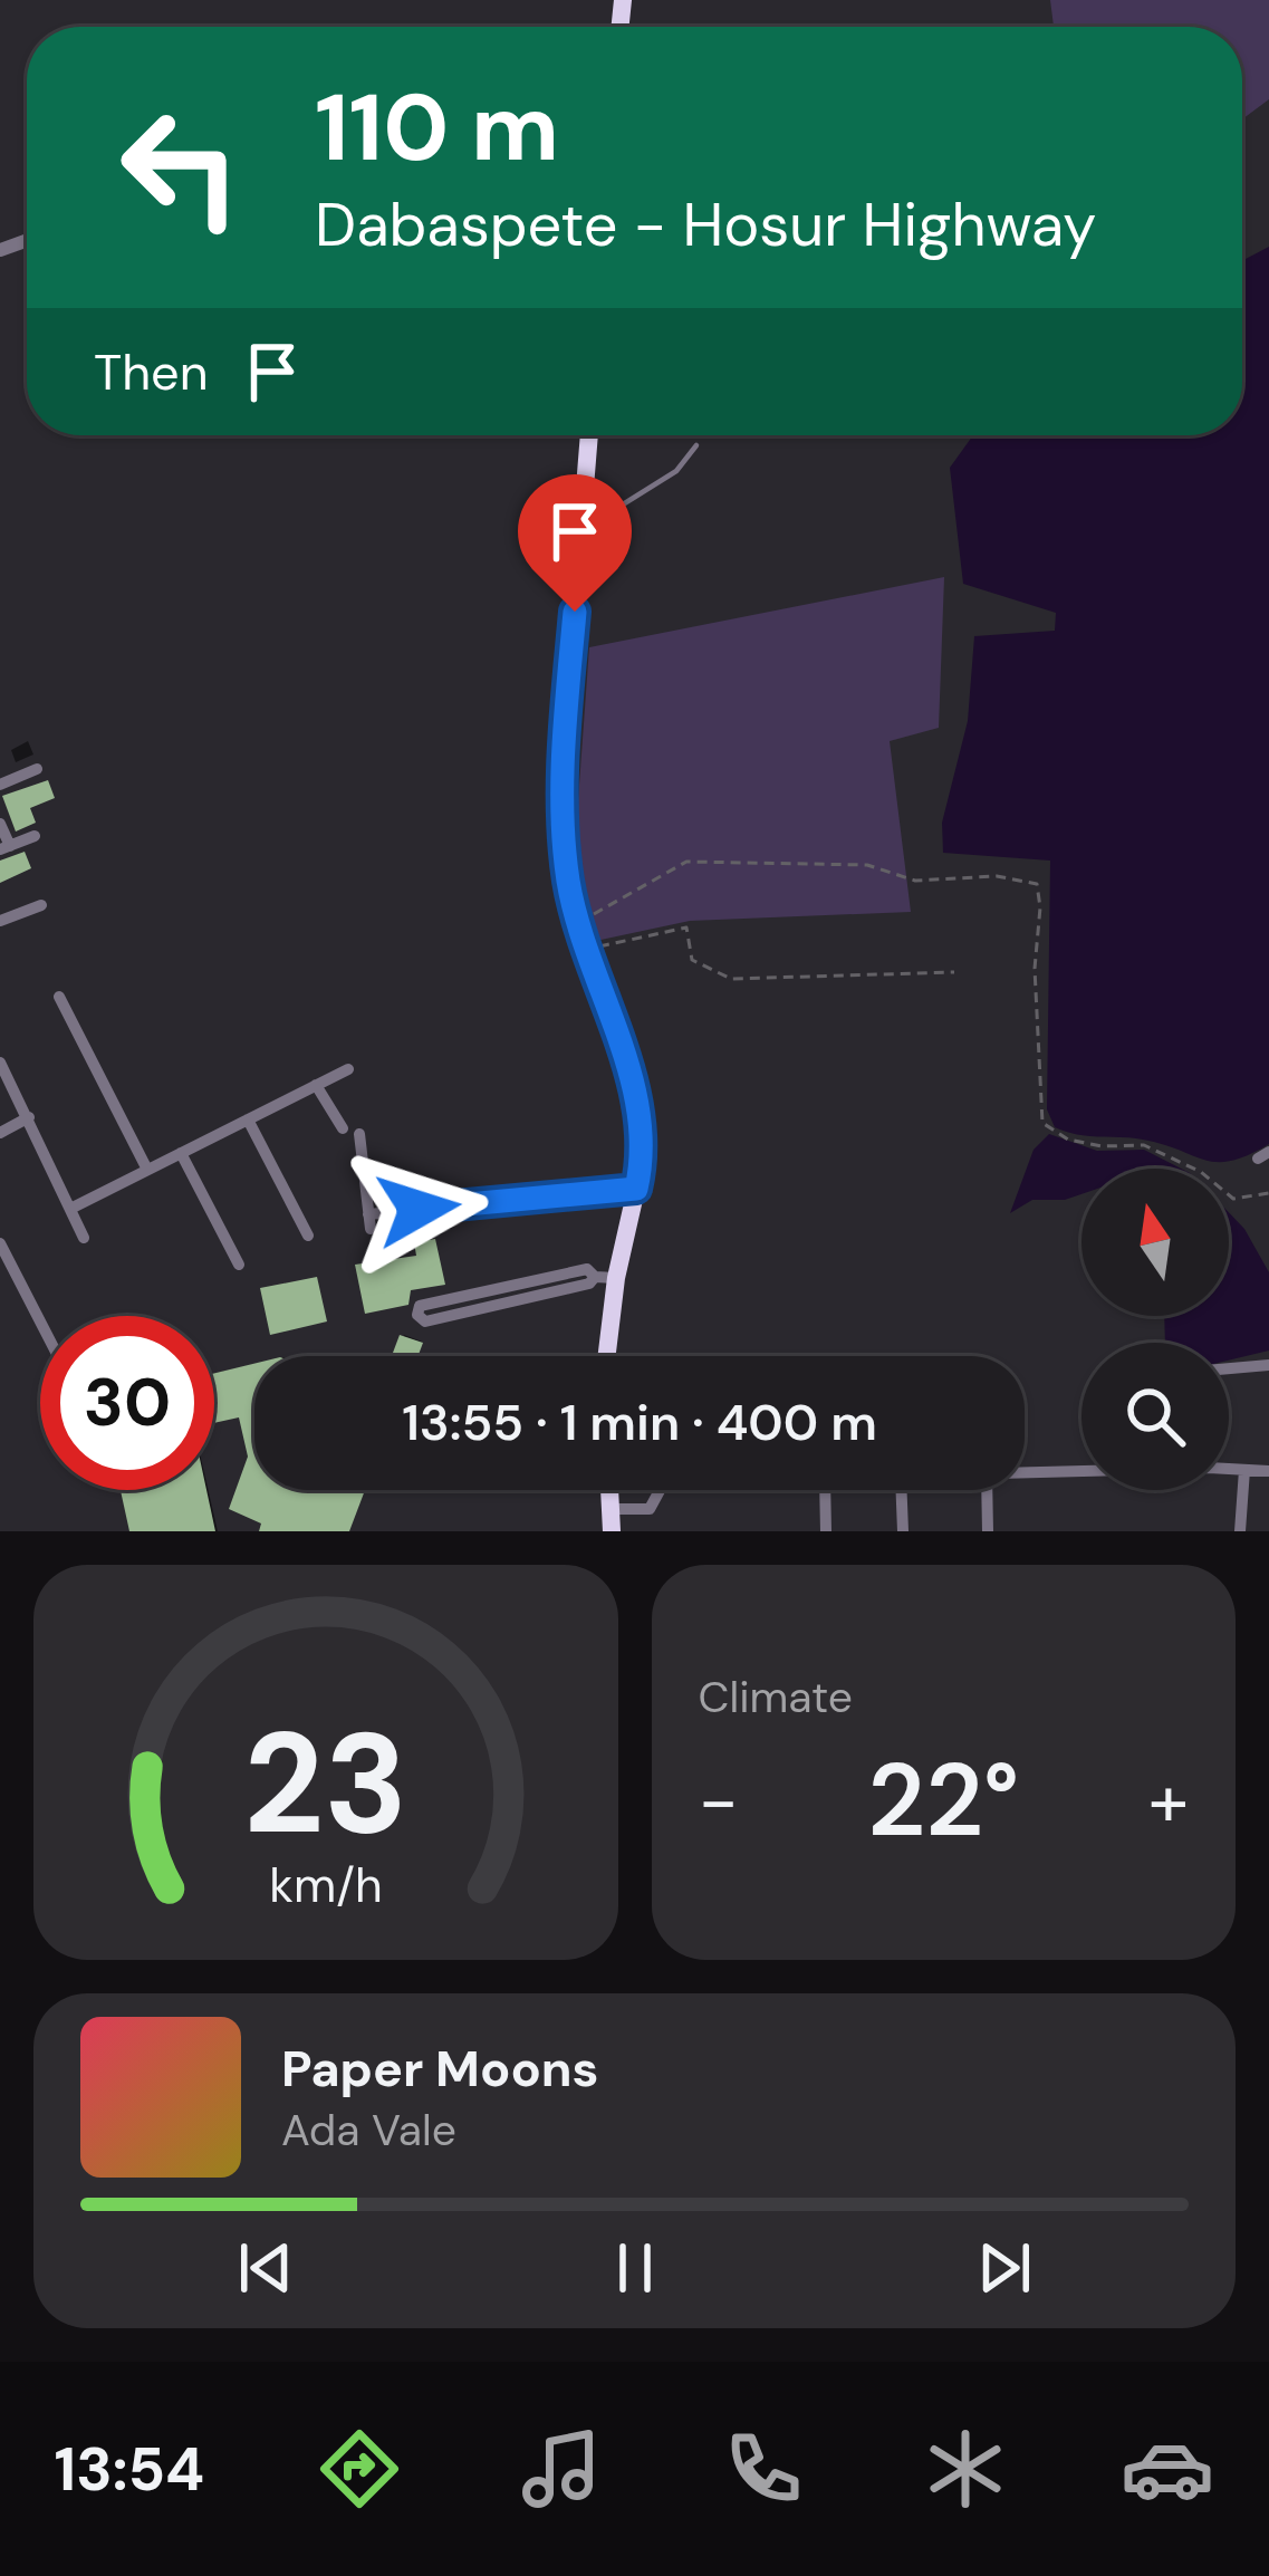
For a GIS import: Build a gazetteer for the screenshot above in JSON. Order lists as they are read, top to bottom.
{
  "north": "top",
  "page": {
    "turn": ["110 m", "Dabaspete - Hosur Highway"],
    "then": "Then",
    "limit": "30",
    "trip": "13:55 · 1 min · 400 m",
    "tile": "Climate",
    "heat": ["−", "22°", "+"],
    "song": ["Paper Moons", "Ada Vale"],
    "tabs": "13:54",
    "gauge": ["23", "km/h"]
  }
}
